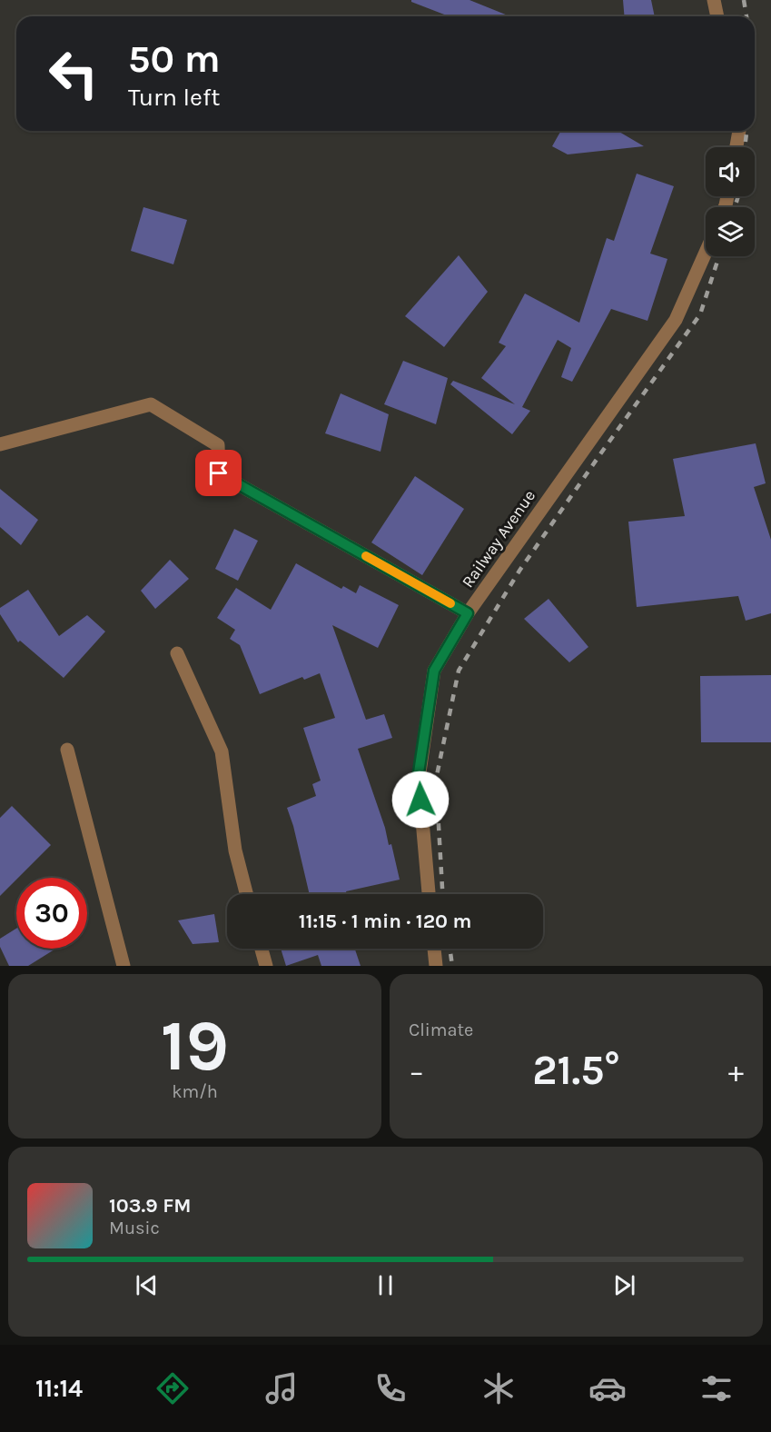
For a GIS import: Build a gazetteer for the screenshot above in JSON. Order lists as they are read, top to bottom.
{
  "streets": {
    "street": ["Railway Avenue"]
  },
  "page": {
    "turn": ["50 m", "Turn left"],
    "limit": "30",
    "trip": "11:15 · 1 min · 120 m",
    "tile": [
      ["19", "km/h"],
      "Climate"
    ],
    "heat": ["−", "21.5°", "+"],
    "song": ["103.9 FM", "Music"],
    "tabs": "11:14"
  }
}
